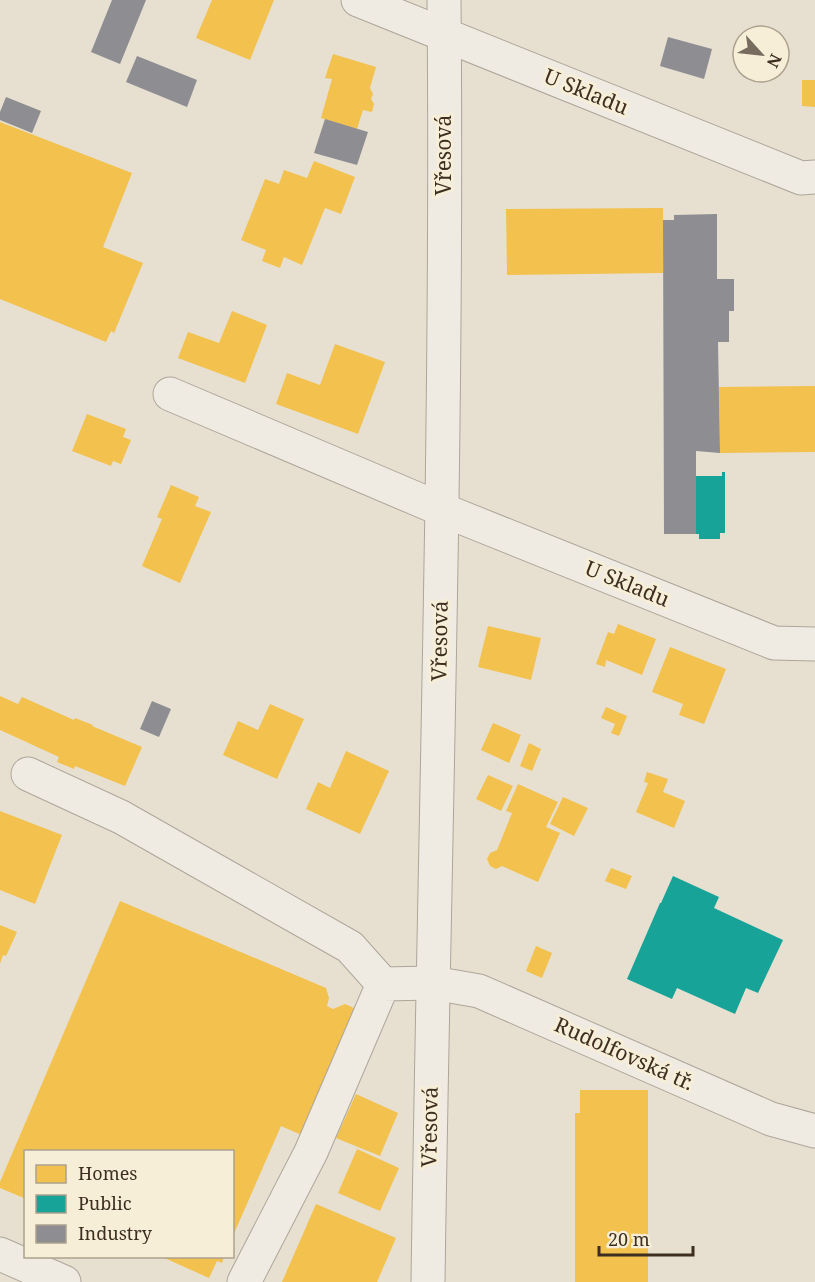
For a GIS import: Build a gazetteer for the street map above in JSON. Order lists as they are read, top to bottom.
{
  "streets": {
    "street": ["U Skladu", "Vřesová", "Rudolfovská tř."]
  },
  "crossings": [
    ["U Skladu", "Vřesová"],
    ["Vřesová", "Rudolfovská tř."]
  ],
  "legend": ["Homes", "Public", "Industry"],
  "scale_bar": "20 m",
  "north": "bottom right"
}
